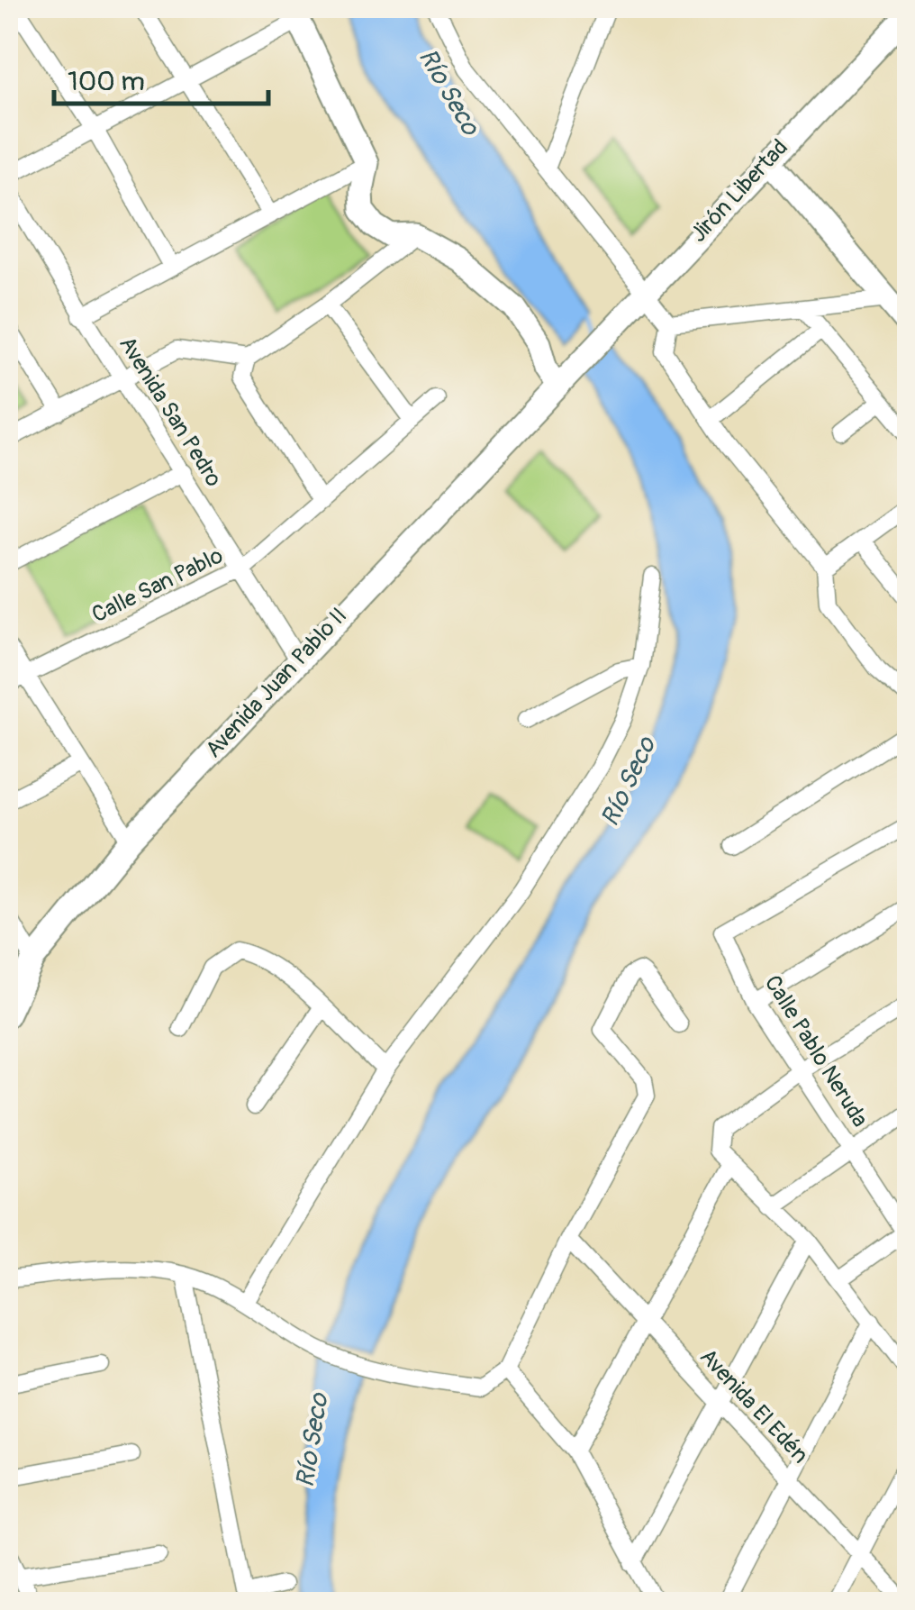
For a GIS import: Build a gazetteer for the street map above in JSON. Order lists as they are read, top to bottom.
{
  "streets": {
    "street": [
      "Jirón Libertad",
      "Avenida San Pedro",
      "Calle San Pablo",
      "Avenida Juan Pablo II",
      "Calle Pablo Neruda",
      "Avenida El Edén"
    ]
  },
  "crossings": [
    ["Jirón Libertad", "Avenida Juan Pablo II"],
    ["Avenida San Pedro", "Calle San Pablo"],
    ["Avenida San Pedro", "Avenida Juan Pablo II"]
  ],
  "water": ["Río Seco"],
  "scale_bar": "100 m"
}
